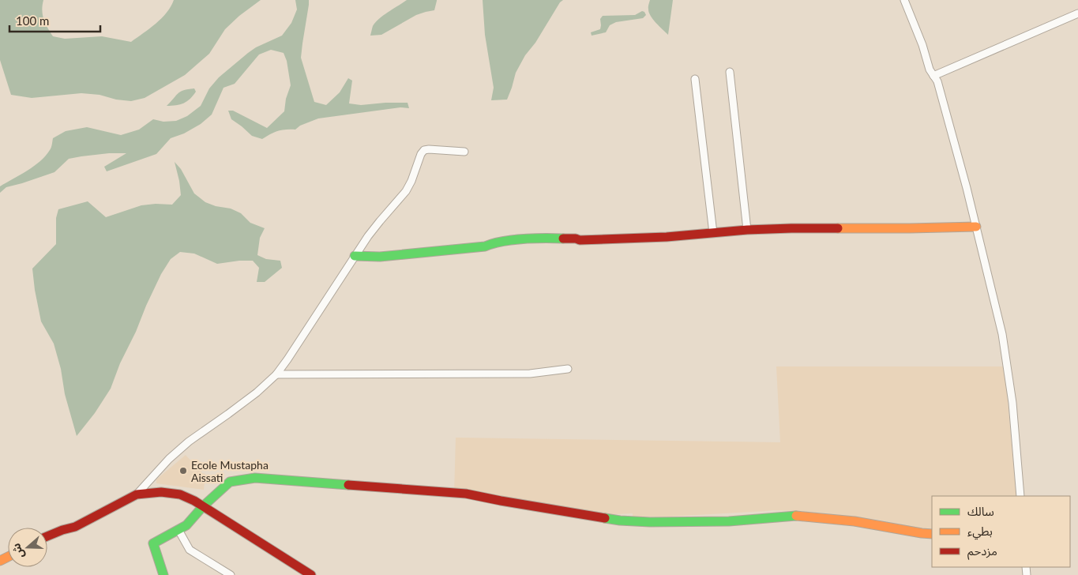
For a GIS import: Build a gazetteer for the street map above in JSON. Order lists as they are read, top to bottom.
{
  "places": ["Ecole Mustapha Aissati"],
  "legend": ["سالك", "بطيء", "مزدحم"],
  "scale_bar": "100 m",
  "north": "left"
}
